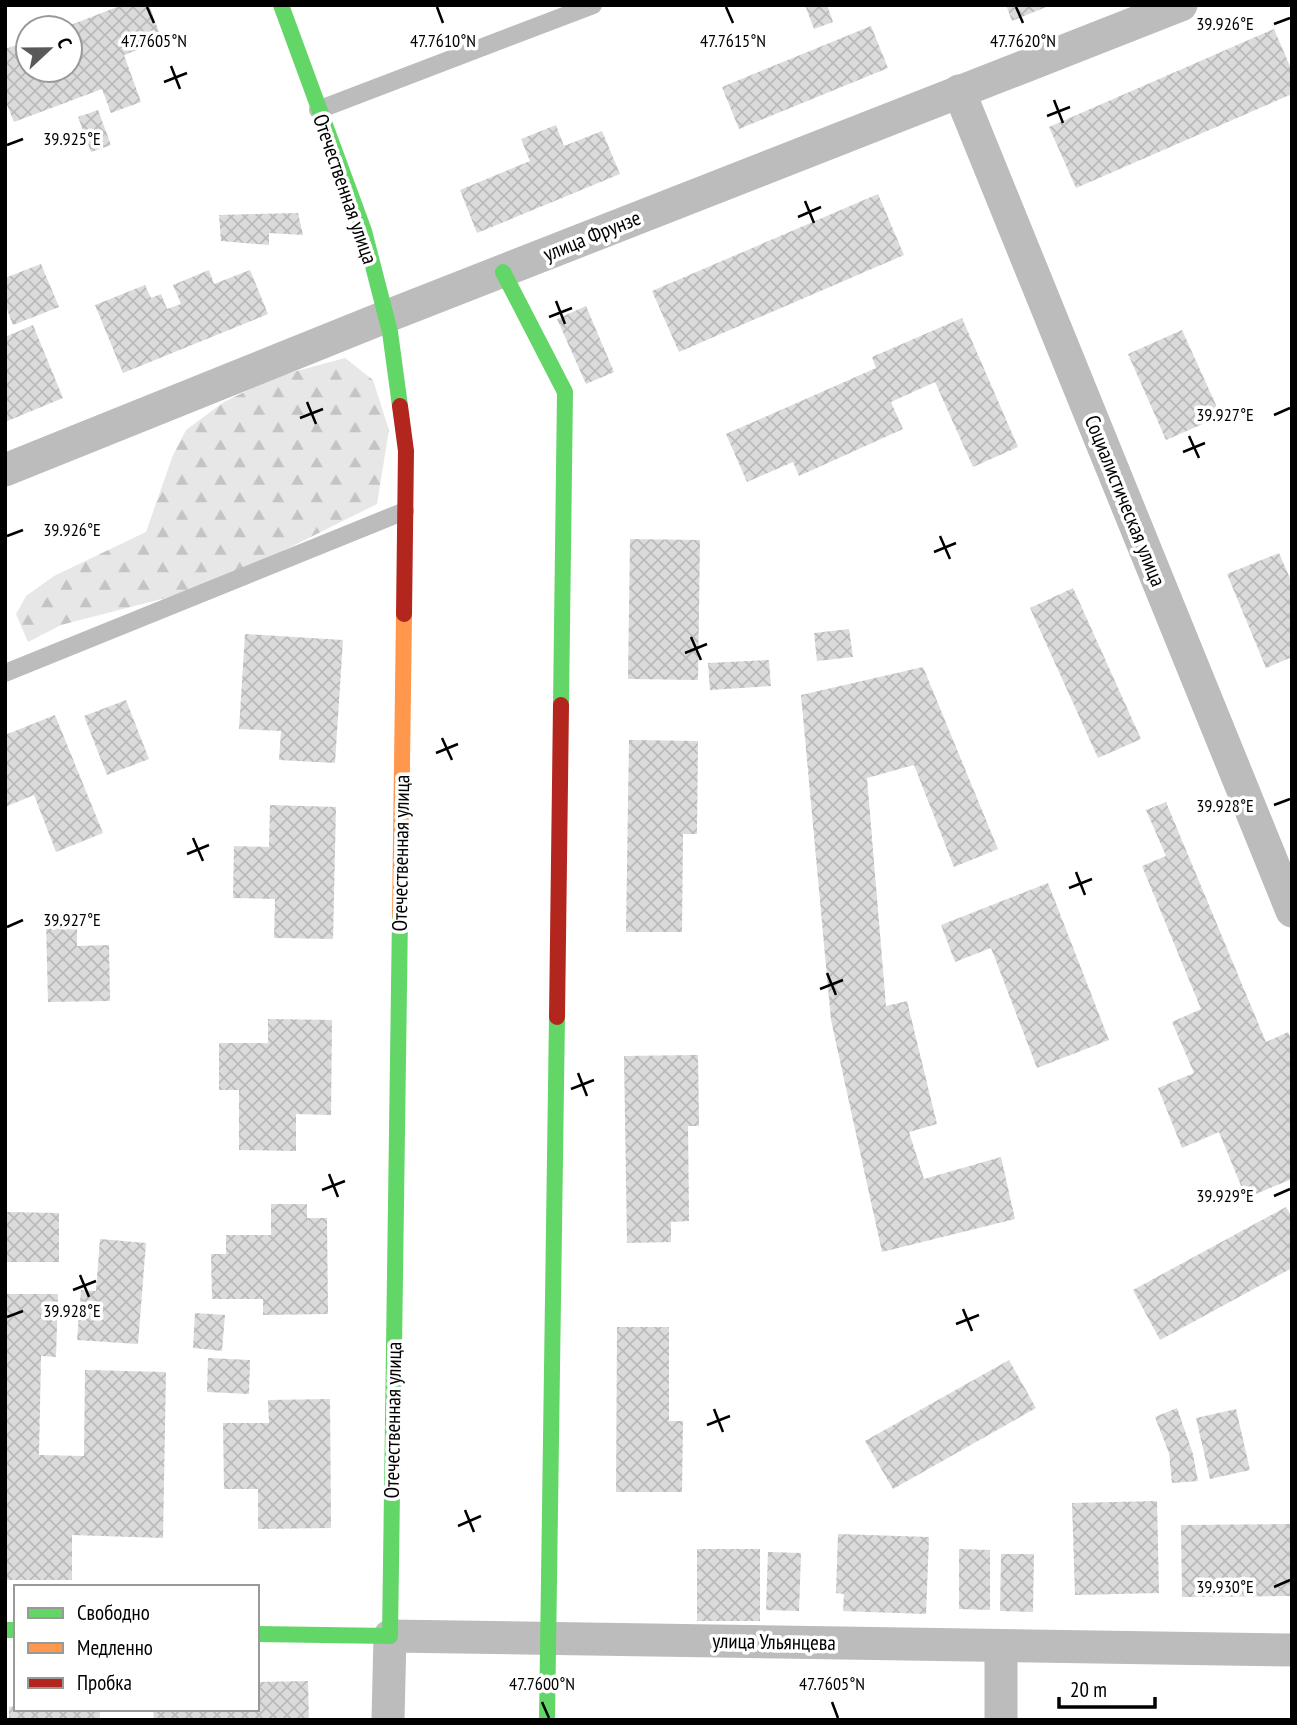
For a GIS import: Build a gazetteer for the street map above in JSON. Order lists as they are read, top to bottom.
{
  "streets": {
    "street": [
      "Отечественная улица",
      "улица Фрунзе",
      "Социалистическая улица",
      "улица Ульянцева"
    ]
  },
  "crossings": [
    ["Отечественная улица", "улица Фрунзе"],
    ["Отечественная улица", "улица Ульянцева"],
    ["улица Фрунзе", "Социалистическая улица"]
  ],
  "legend": ["Свободно", "Медленно", "Пробка"],
  "scale_bar": "20 m",
  "north": "right",
  "coordinates": [
    "39.926°E",
    "47.7605°N",
    "47.7610°N",
    "47.7615°N",
    "47.7620°N",
    "39.925°E",
    "39.927°E",
    "39.928°E",
    "39.929°E",
    "39.930°E",
    "47.7600°N"
  ]
}
